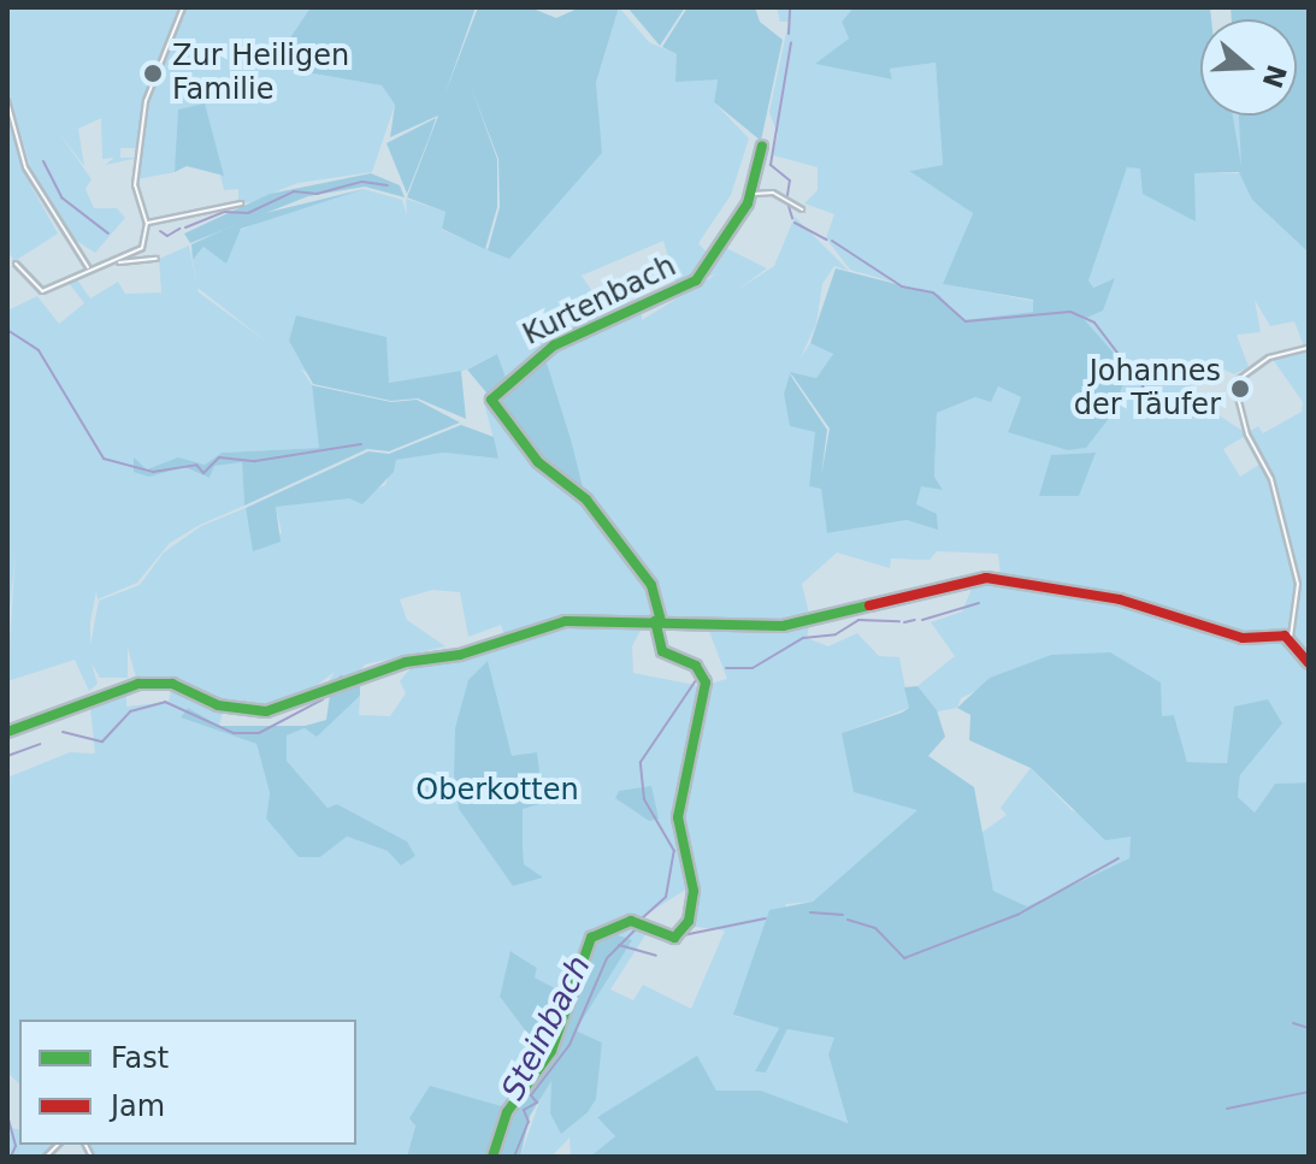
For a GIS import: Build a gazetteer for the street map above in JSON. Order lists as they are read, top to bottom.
{
  "streets": {
    "street": ["Kurtenbach"]
  },
  "water": ["Steinbach"],
  "parks": ["Oberkotten"],
  "places": ["Zur Heiligen Familie", "Johannes der Täufer"],
  "legend": ["Fast", "Jam"],
  "north": "right"
}
